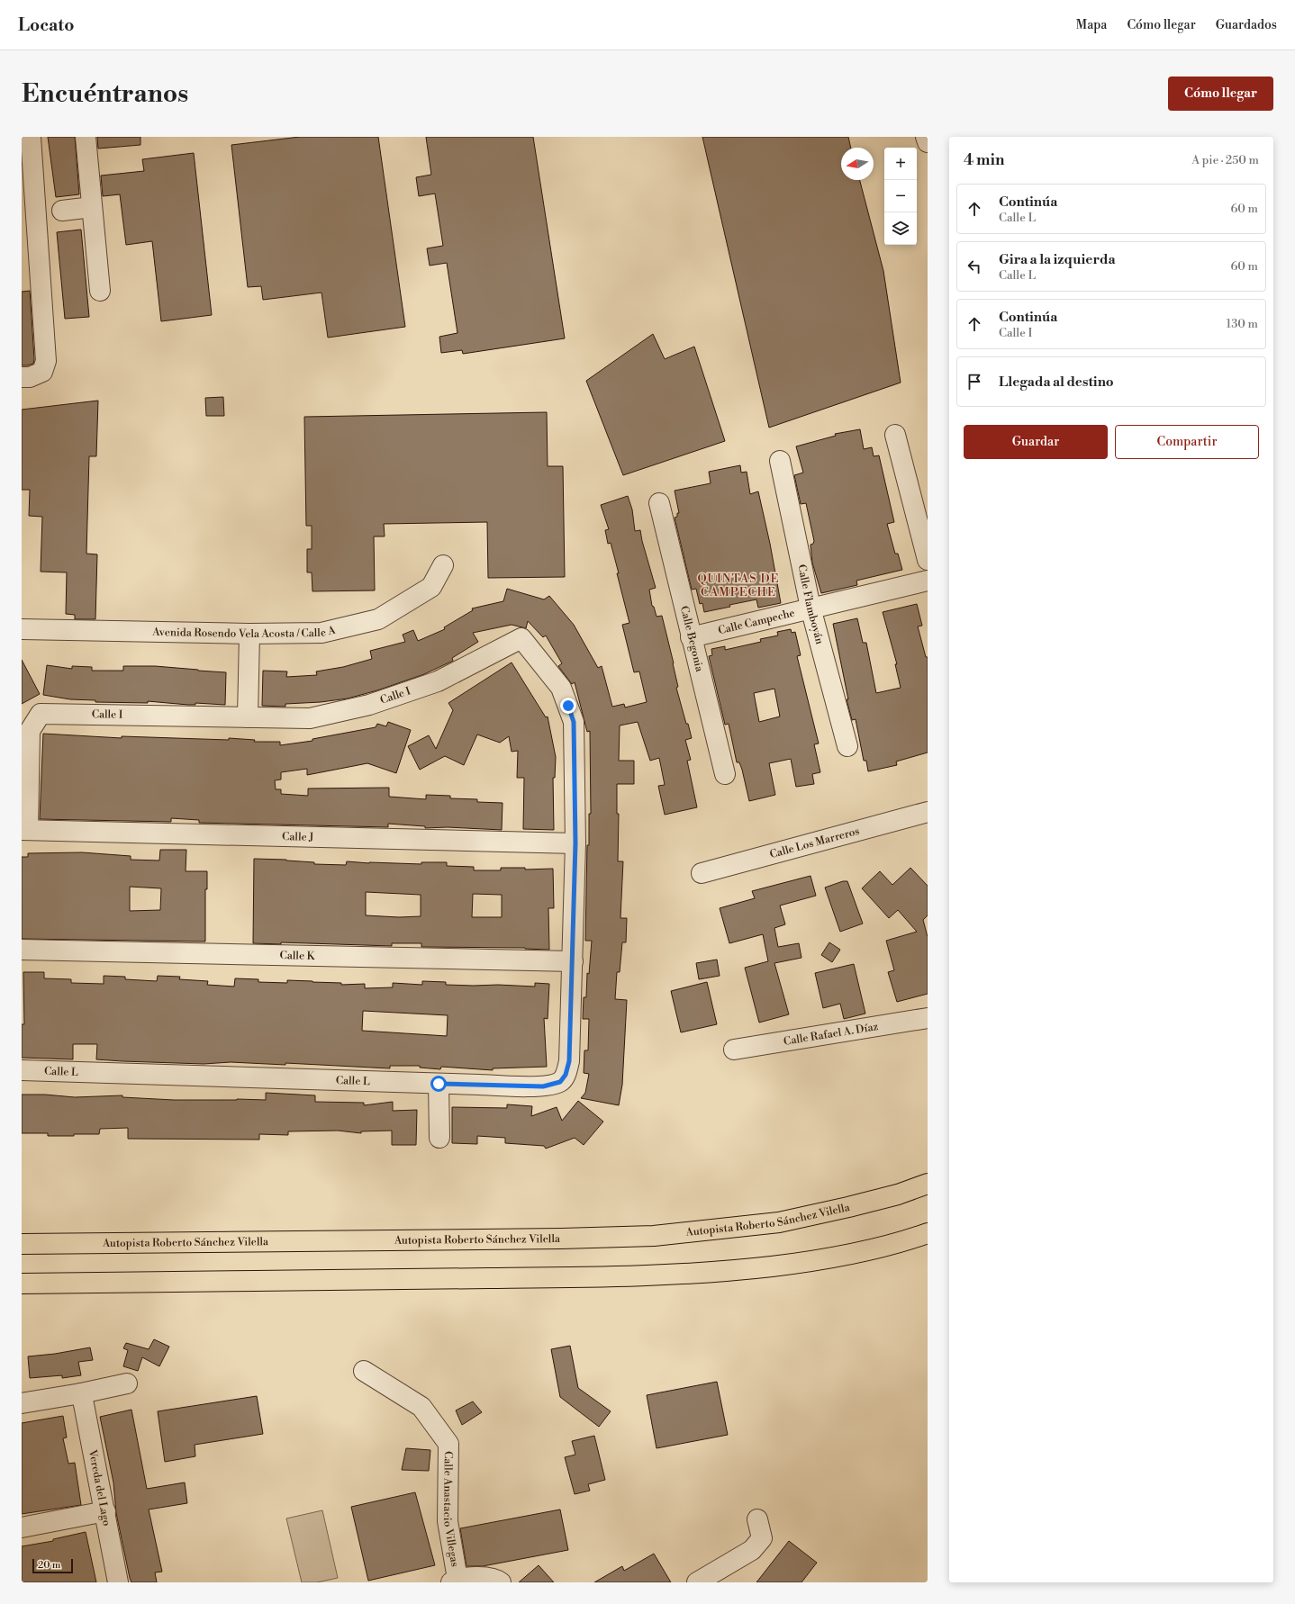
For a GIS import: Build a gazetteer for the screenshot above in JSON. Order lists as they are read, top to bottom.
{
  "streets": {
    "highway": ["Autopista Roberto Sánchez Vilella"],
    "street": [
      "Calle Flamboyán",
      "Calle Campeche",
      "Avenida Rosendo Vela Acosta / Calle A",
      "Calle Begonia",
      "Calle I",
      "Calle J",
      "Calle Los Marreros",
      "Calle K",
      "Calle Rafael A. Díaz",
      "Calle L",
      "Vereda del Lago",
      "Calle Anastacio Villegas"
    ]
  },
  "crossings": [
    ["Calle Flamboyán", "Calle Campeche"],
    ["Calle Campeche", "Calle Begonia"],
    ["Calle I", "Calle J"],
    ["Calle I", "Calle K"],
    ["Calle I", "Calle L"],
    ["Calle K", "Calle L"]
  ],
  "districts": ["QUINTAS DE CAMPECHE"],
  "scale_bar": "20 m",
  "north": "left",
  "page": {
    "header": "Locato",
    "nav": ["Mapa", "Cómo llegar", "Guardados"],
    "buttons": [
      "Cómo llegar",
      ["Guardar", "Compartir"]
    ],
    "title": "Encuéntranos",
    "heading": ["4 min", "A pie · 250 m"],
    "map_buttons": ["+", "−"],
    "list": [
      ["Continúa", "Calle L", "60 m"],
      ["Gira a la izquierda", "Calle L", "60 m"],
      ["Continúa", "Calle I", "130 m"],
      "Llegada al destino"
    ],
    "scale": "20 m"
  }
}
